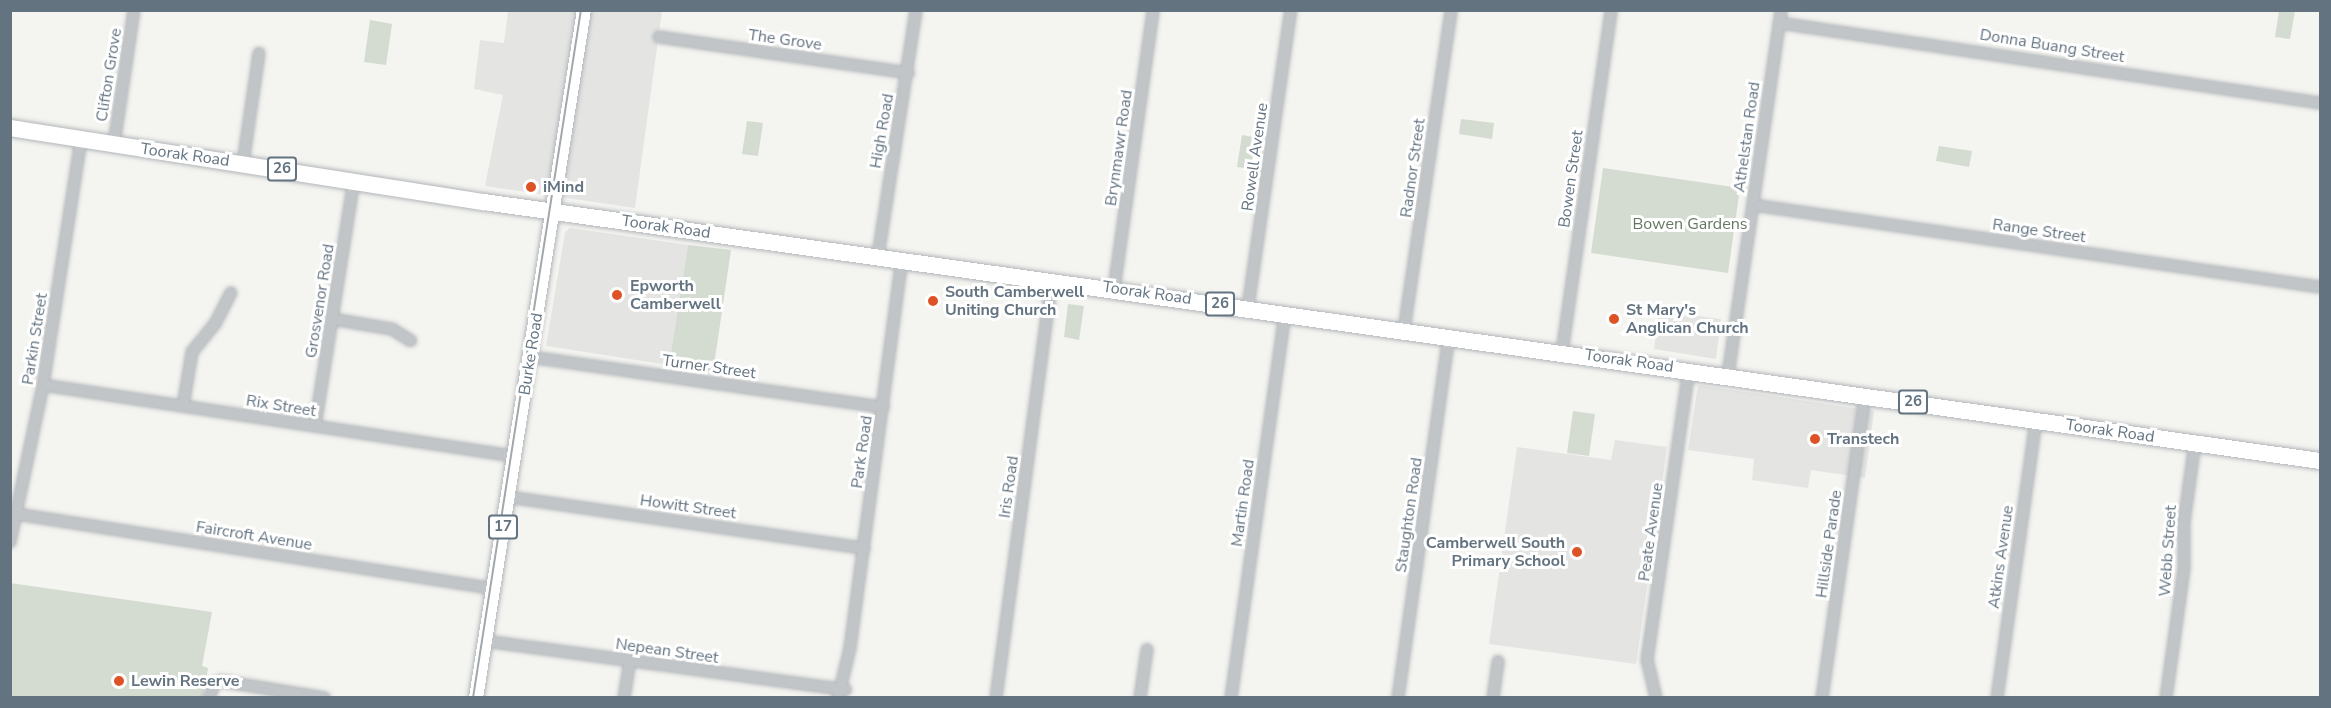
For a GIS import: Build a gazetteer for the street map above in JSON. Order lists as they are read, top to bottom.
{
  "streets": {
    "highway": ["Toorak Road", "26"],
    "main road": ["Burke Road", "17"],
    "street": [
      "The Grove",
      "Donna Buang Street",
      "Clifton Grove",
      "High Road",
      "Athelstan Road",
      "Brynmawr Road",
      "Rowell Avenue",
      "Radnor Street",
      "Bowen Street",
      "Range Street",
      "Grosvenor Road",
      "Parkin Street",
      "Turner Street",
      "Rix Street",
      "Park Road",
      "Iris Road",
      "Martin Road",
      "Howitt Street",
      "Staughton Road",
      "Peate Avenue",
      "Faircroft Avenue",
      "Hillside Parade",
      "Webb Street",
      "Atkins Avenue",
      "Nepean Street"
    ]
  },
  "crossings": [
    ["The Grove", "High Road"],
    ["Donna Buang Street", "Athelstan Road"],
    ["Clifton Grove", "Toorak Road"],
    ["High Road", "Toorak Road"],
    ["Athelstan Road", "Toorak Road"],
    ["Athelstan Road", "Range Street"],
    ["Brynmawr Road", "Toorak Road"],
    ["Toorak Road", "Rowell Avenue"],
    ["Toorak Road", "Radnor Street"],
    ["Toorak Road", "Bowen Street"],
    ["Toorak Road", "Grosvenor Road"],
    ["Toorak Road", "Parkin Street"],
    ["Toorak Road", "Burke Road"],
    ["Toorak Road", "Park Road"],
    ["Toorak Road", "Iris Road"],
    ["Toorak Road", "Martin Road"],
    ["Toorak Road", "Staughton Road"],
    ["Toorak Road", "Peate Avenue"],
    ["Toorak Road", "Hillside Parade"],
    ["Toorak Road", "Webb Street"],
    ["Toorak Road", "Atkins Avenue"],
    ["Grosvenor Road", "Rix Street"],
    ["Parkin Street", "Rix Street"],
    ["Parkin Street", "Faircroft Avenue"],
    ["Burke Road", "Turner Street"],
    ["Burke Road", "Rix Street"],
    ["Burke Road", "Howitt Street"],
    ["Burke Road", "Faircroft Avenue"],
    ["Burke Road", "Nepean Street"],
    ["Turner Street", "Park Road"],
    ["Park Road", "Howitt Street"],
    ["Park Road", "Nepean Street"]
  ],
  "parks": ["Bowen Gardens"],
  "places": [
    "iMind",
    "Epworth Camberwell",
    "South Camberwell Uniting Church",
    "St Mary's Anglican Church",
    "Transtech",
    "Camberwell South Primary School",
    "Lewin Reserve"
  ]
}
